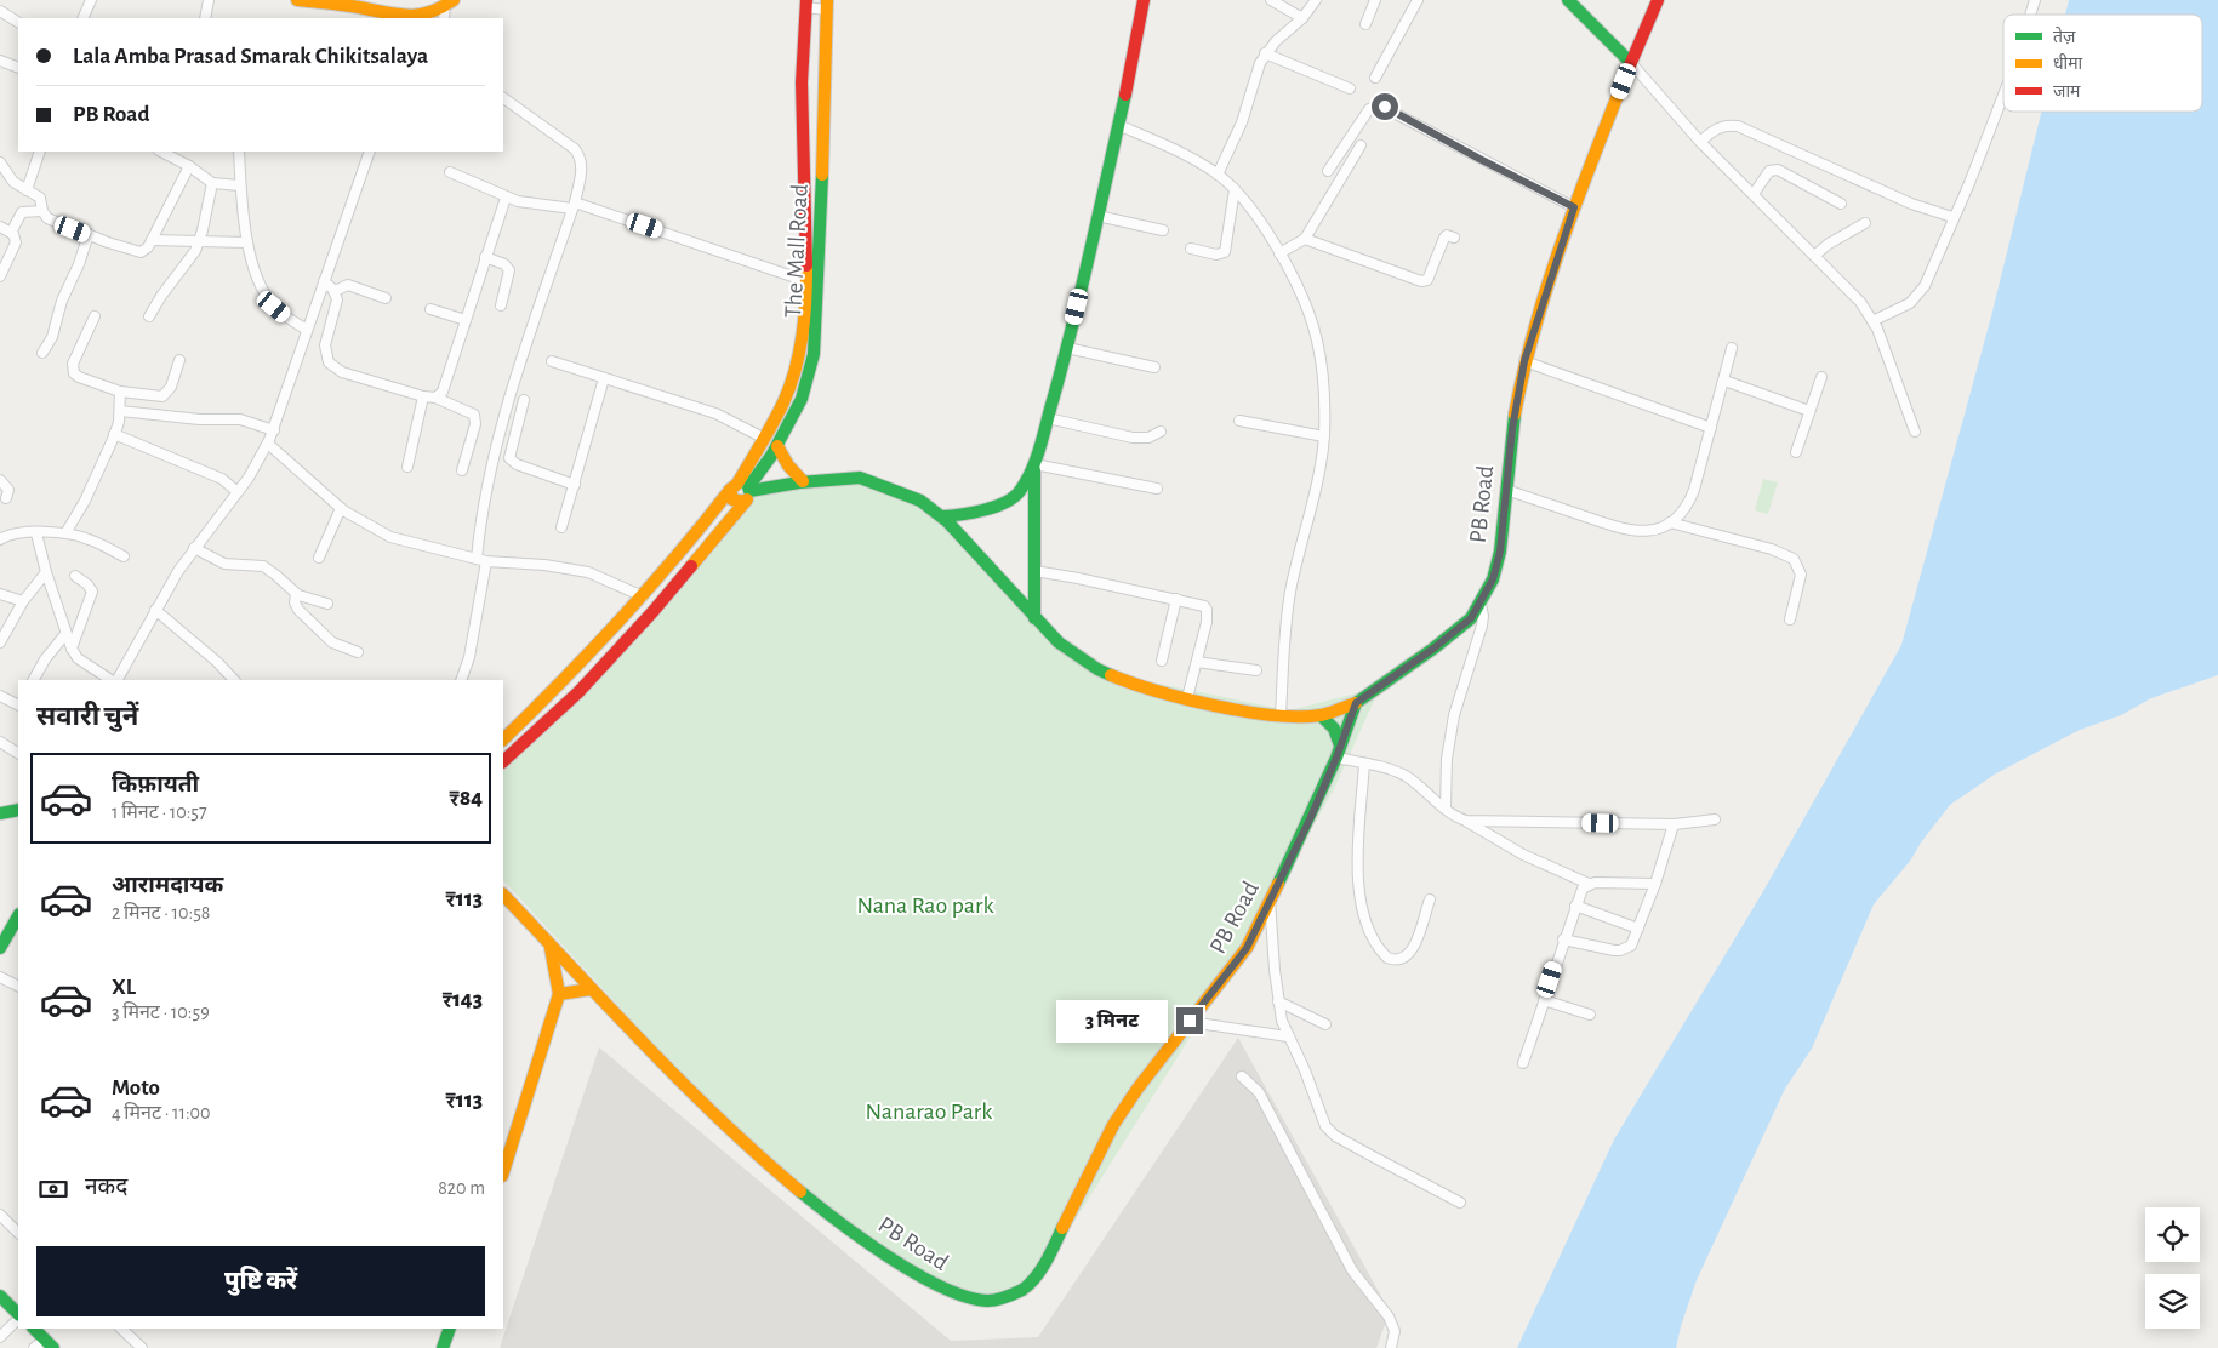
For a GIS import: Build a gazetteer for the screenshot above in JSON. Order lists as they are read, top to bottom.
{
  "streets": {
    "street": ["The Mall Road", "PB Road"]
  },
  "parks": ["Nana Rao park", "Nanarao Park"],
  "legend": ["तेज़", "धीमा", "जाम"],
  "page": {
    "banner": ["Lala Amba Prasad Smarak Chikitsalaya", "PB Road"],
    "heading": "सवारी चुनें",
    "list": [
      {
        "name": "किफ़ायती",
        "note": "1 मिनट · 10:57",
        "value": "₹84"
      },
      {
        "name": "आरामदायक",
        "note": "2 मिनट · 10:58",
        "value": "₹113"
      },
      {
        "name": "XL",
        "note": "3 मिनट · 10:59",
        "value": "₹143"
      },
      {
        "name": "Moto",
        "note": "4 मिनट · 11:00",
        "value": "₹113"
      }
    ],
    "bubble": "3 मिनट",
    "pay": ["नकद", "820 m"],
    "buttons": "पुष्टि करें"
  }
}
